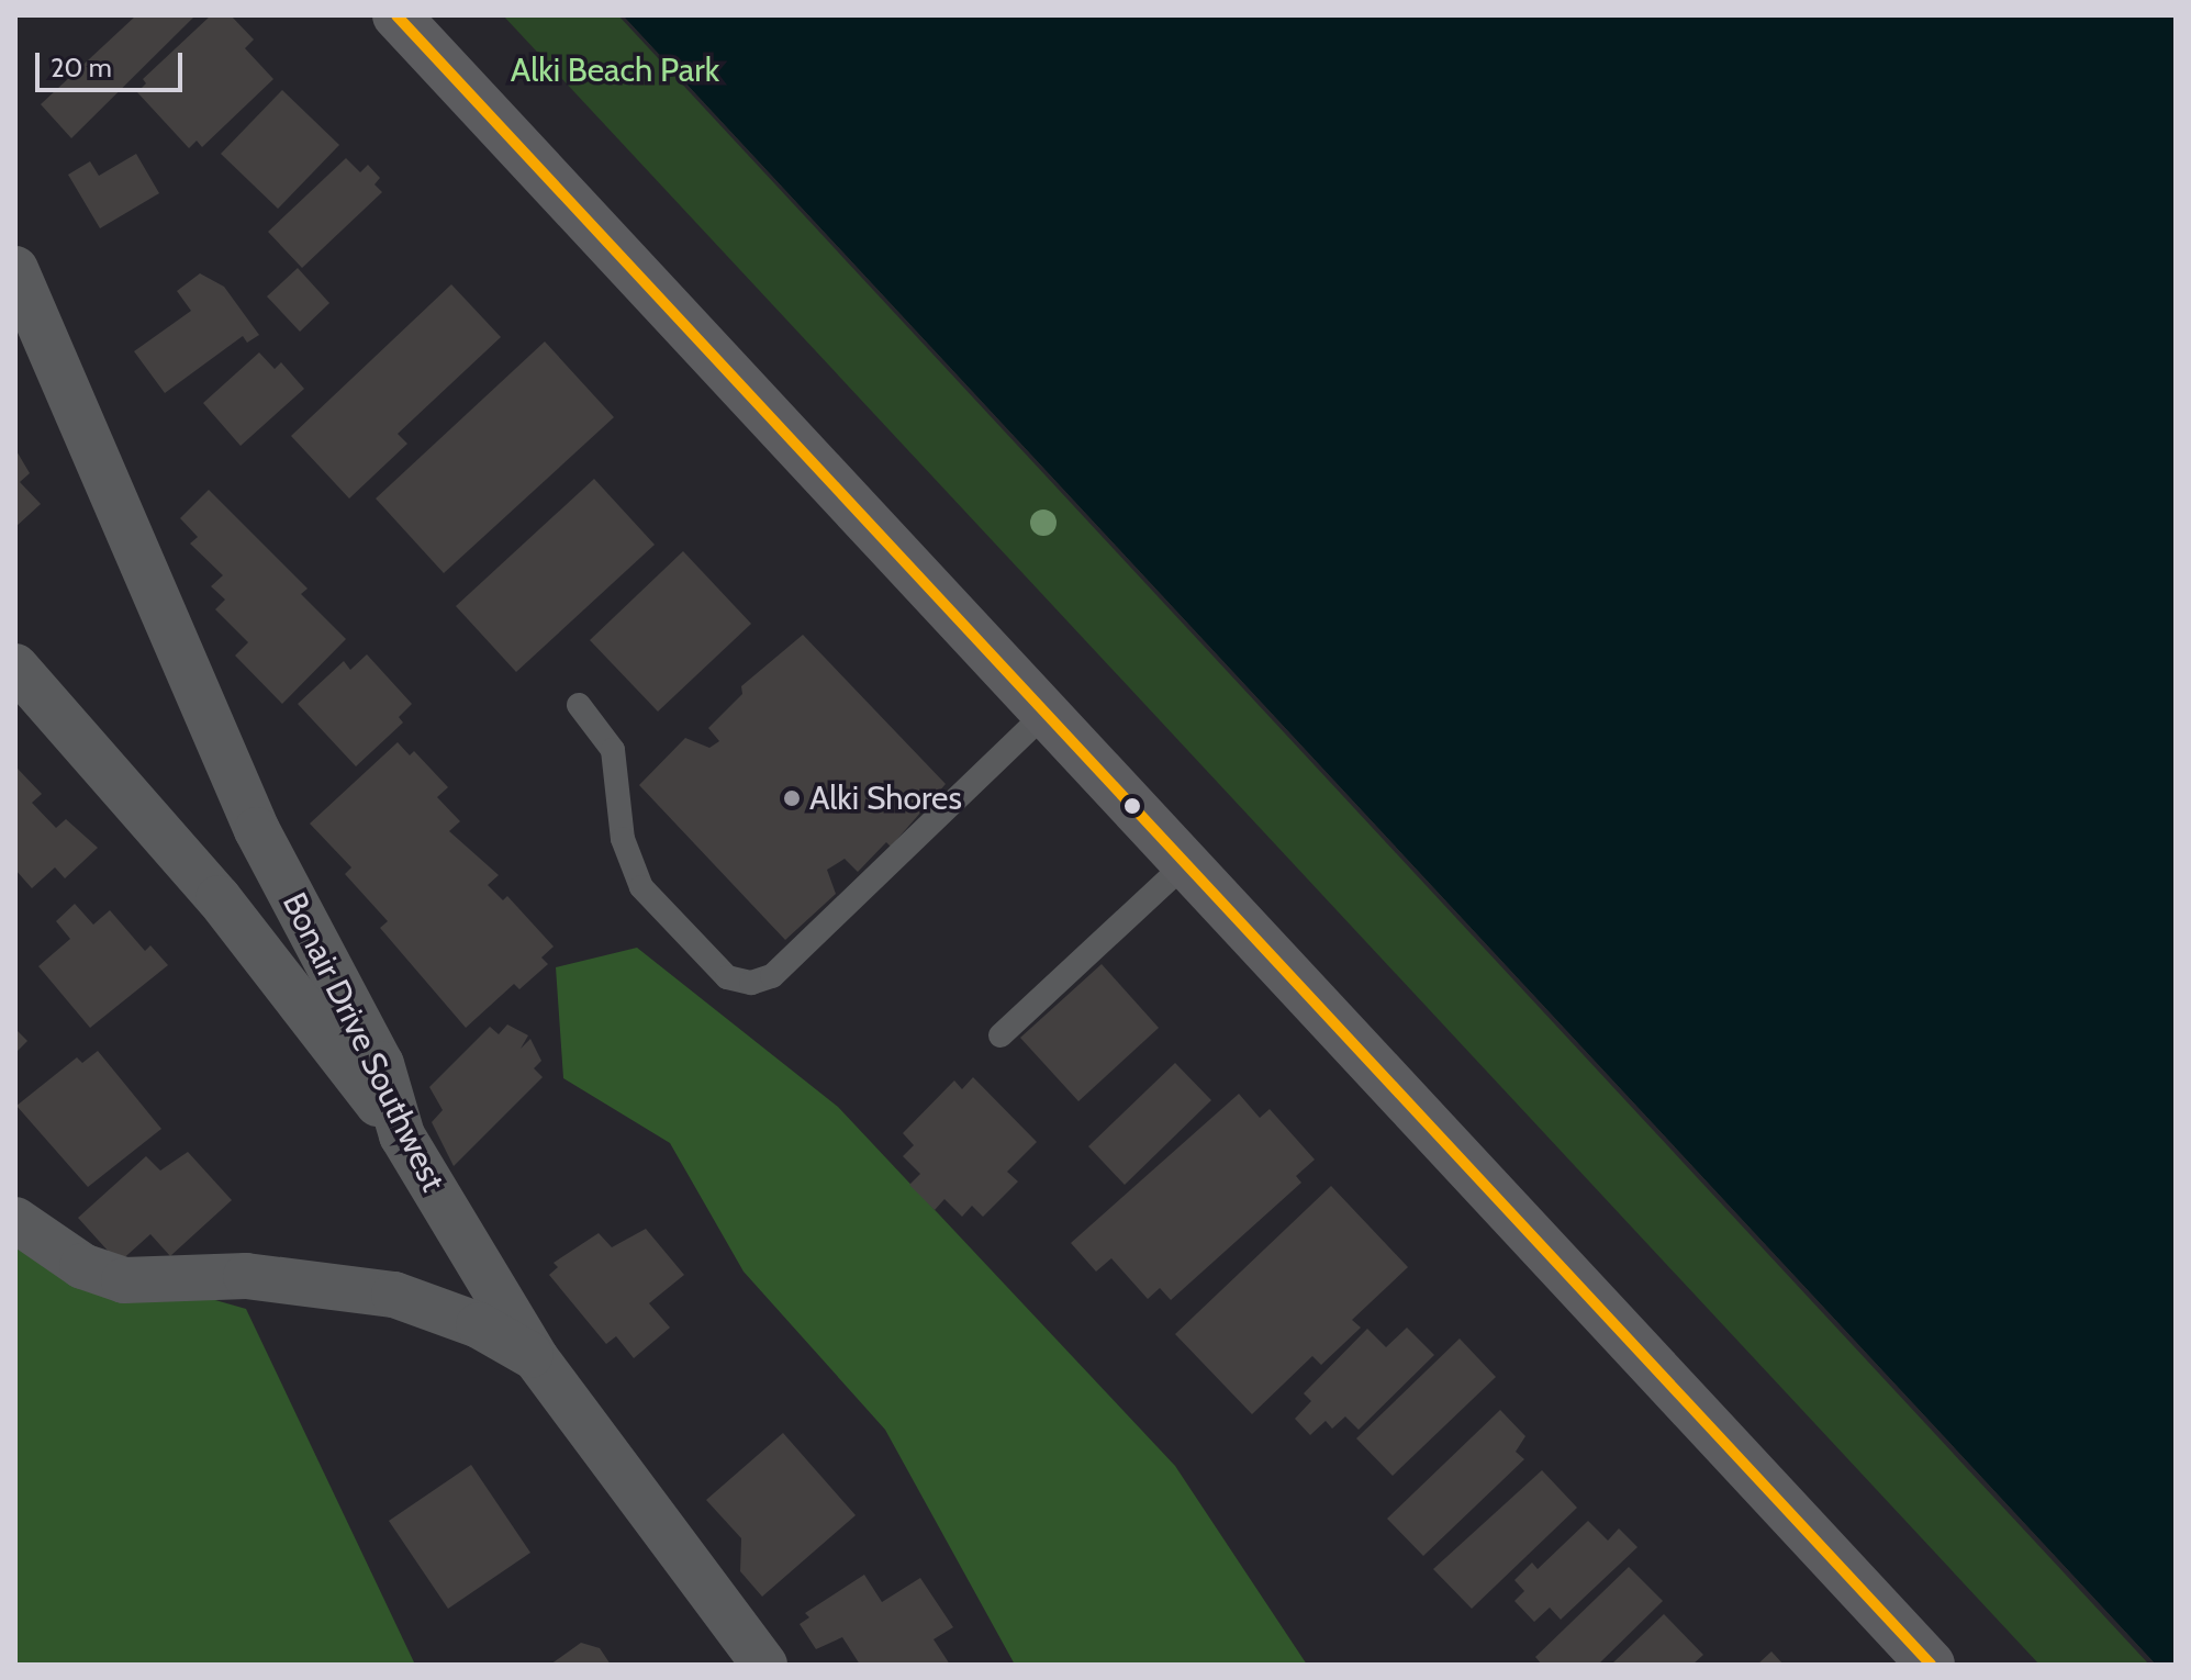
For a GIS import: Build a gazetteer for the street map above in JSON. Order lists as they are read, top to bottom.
{
  "streets": {
    "street": ["Bonair Drive Southwest"]
  },
  "parks": ["Alki Beach Park"],
  "places": ["Alki Shores"],
  "scale_bar": "20 m"
}
